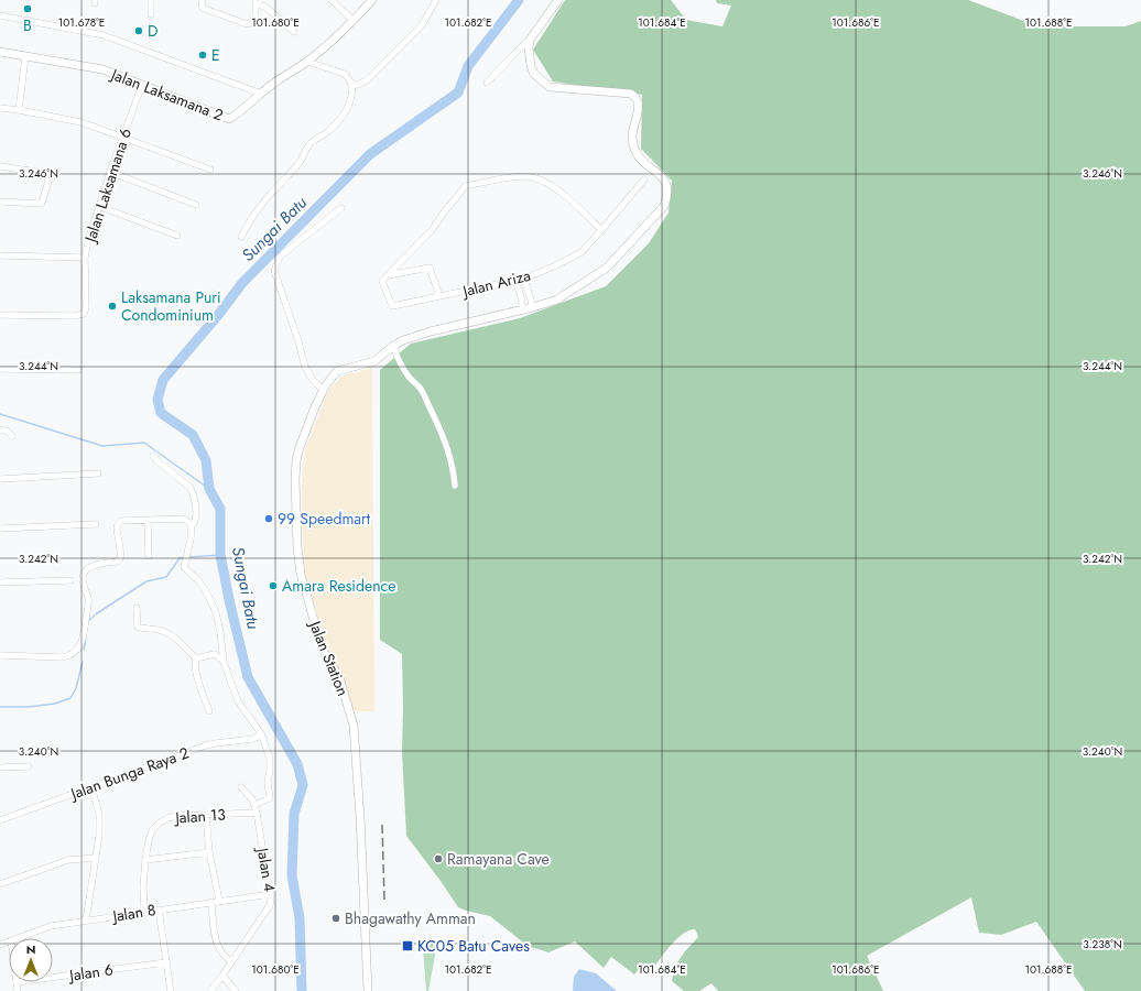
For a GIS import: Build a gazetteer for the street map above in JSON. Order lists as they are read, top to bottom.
{
  "streets": {
    "street": [
      "Jalan Laksamana 2",
      "Jalan Laksamana 6",
      "Jalan Ariza",
      "Jalan Station",
      "Jalan Bunga Raya 2",
      "Jalan 13",
      "Jalan 4",
      "Jalan 8",
      "Jalan 6"
    ]
  },
  "crossings": [
    ["Jalan Laksamana 2", "Jalan Laksamana 6"],
    ["Jalan 13", "Jalan 4"],
    ["Jalan 13", "Jalan 8"],
    ["Jalan 4", "Jalan 8"]
  ],
  "water": ["Sungai Batu"],
  "places": {
    "other": [
      "B",
      "D",
      "E",
      "Laksamana Puri Condominium",
      "99 Speedmart",
      "Amara Residence",
      "Ramayana Cave",
      "Bhagawathy Amman"
    ],
    "transit": ["KC05 Batu Caves"]
  },
  "north": "top",
  "coordinates": [
    "101.678°E",
    "101.680°E",
    "101.682°E",
    "101.684°E",
    "101.686°E",
    "101.688°E",
    "3.246°N",
    "3.244°N",
    "3.242°N",
    "3.240°N",
    "3.238°N"
  ]
}
